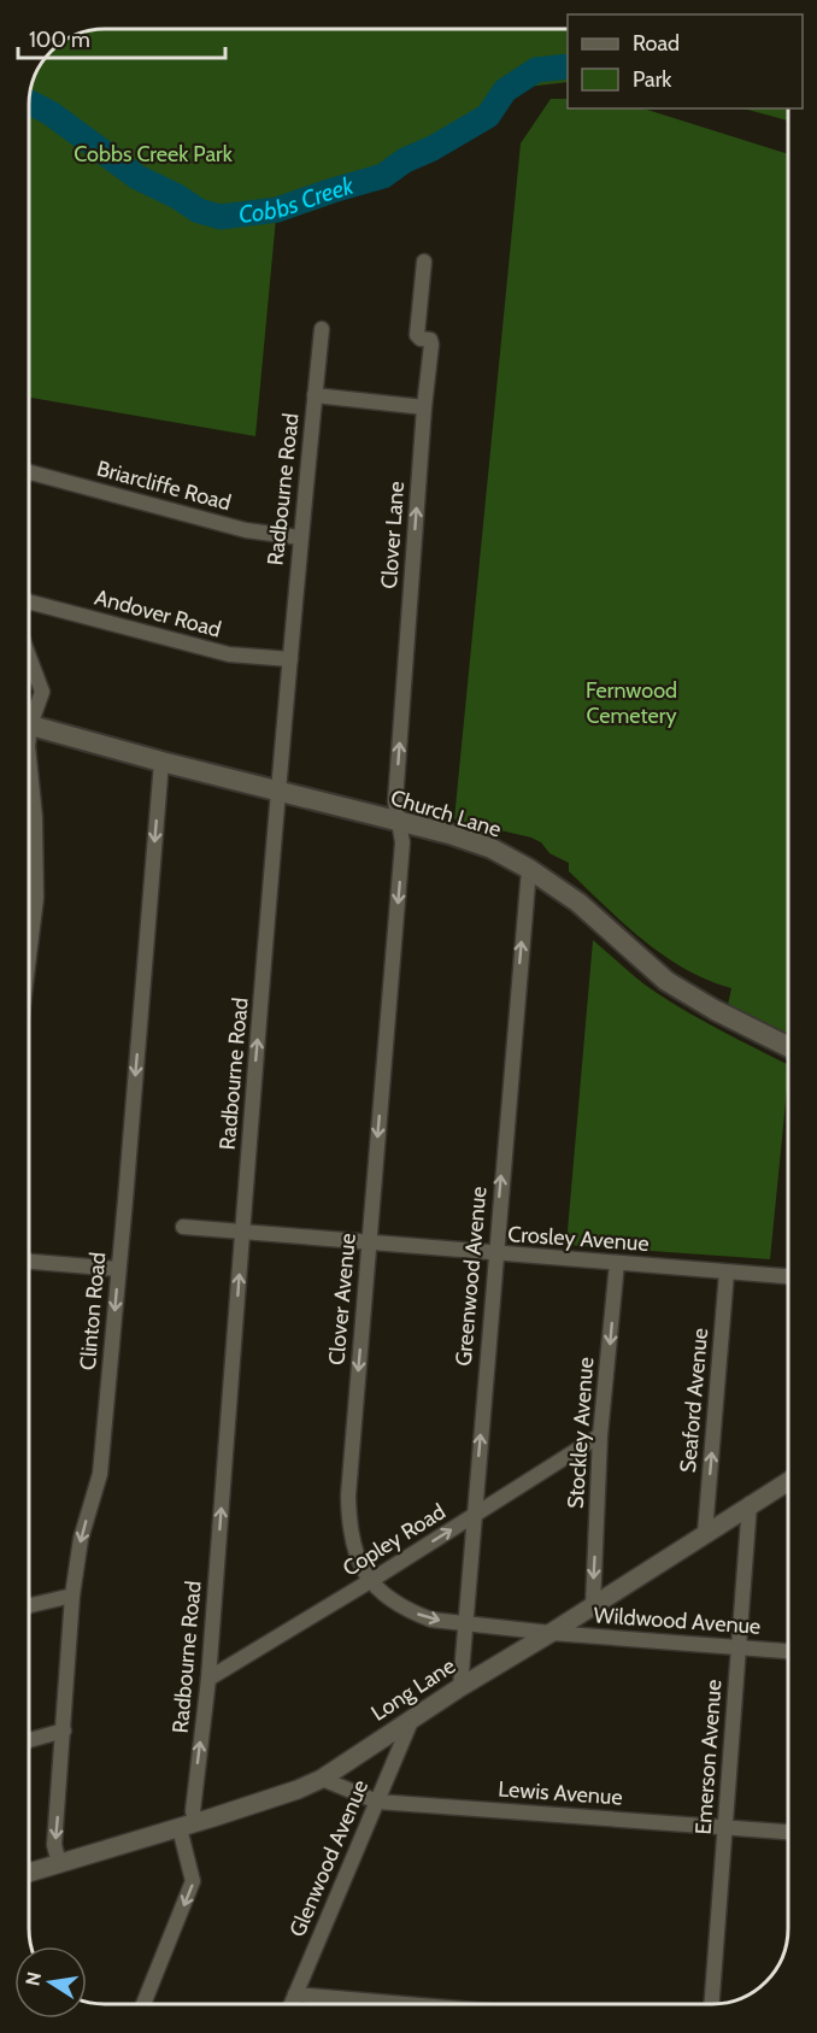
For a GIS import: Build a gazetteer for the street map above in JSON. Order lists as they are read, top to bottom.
{
  "streets": {
    "main road": ["Church Lane"],
    "street": [
      "Briarcliffe Road",
      "Radbourne Road",
      "Clover Lane",
      "Andover Road",
      "Crosley Avenue",
      "Greenwood Avenue",
      "Clover Avenue",
      "Clinton Road",
      "Seaford Avenue",
      "Stockley Avenue",
      "Copley Road",
      "Wildwood Avenue",
      "Long Lane",
      "Emerson Avenue",
      "Lewis Avenue",
      "Glenwood Avenue"
    ]
  },
  "crossings": [
    ["Briarcliffe Road", "Radbourne Road"],
    ["Radbourne Road", "Andover Road"],
    ["Radbourne Road", "Church Lane"],
    ["Radbourne Road", "Crosley Avenue"],
    ["Radbourne Road", "Copley Road"],
    ["Radbourne Road", "Long Lane"],
    ["Clover Lane", "Church Lane"],
    ["Clover Lane", "Clover Avenue"],
    ["Church Lane", "Greenwood Avenue"],
    ["Church Lane", "Clover Avenue"],
    ["Church Lane", "Clinton Road"],
    ["Crosley Avenue", "Greenwood Avenue"],
    ["Crosley Avenue", "Clover Avenue"],
    ["Crosley Avenue", "Seaford Avenue"],
    ["Crosley Avenue", "Stockley Avenue"],
    ["Greenwood Avenue", "Clover Avenue"],
    ["Greenwood Avenue", "Copley Road"],
    ["Greenwood Avenue", "Long Lane"],
    ["Clover Avenue", "Copley Road"],
    ["Clover Avenue", "Wildwood Avenue"],
    ["Clover Avenue", "Long Lane"],
    ["Clinton Road", "Long Lane"],
    ["Seaford Avenue", "Long Lane"],
    ["Stockley Avenue", "Copley Road"],
    ["Stockley Avenue", "Long Lane"],
    ["Wildwood Avenue", "Long Lane"],
    ["Wildwood Avenue", "Emerson Avenue"],
    ["Long Lane", "Emerson Avenue"],
    ["Long Lane", "Lewis Avenue"],
    ["Long Lane", "Glenwood Avenue"],
    ["Emerson Avenue", "Lewis Avenue"],
    ["Lewis Avenue", "Glenwood Avenue"]
  ],
  "one_way": [
    "Clover Lane",
    "Greenwood Avenue",
    "Clover Avenue",
    "Clinton Road",
    "Seaford Avenue",
    "Stockley Avenue"
  ],
  "water": ["Cobbs Creek"],
  "parks": ["Cobbs Creek Park", "Fernwood Cemetery"],
  "legend": ["Road", "Park"],
  "scale_bar": "100 m",
  "north": "left"
}
